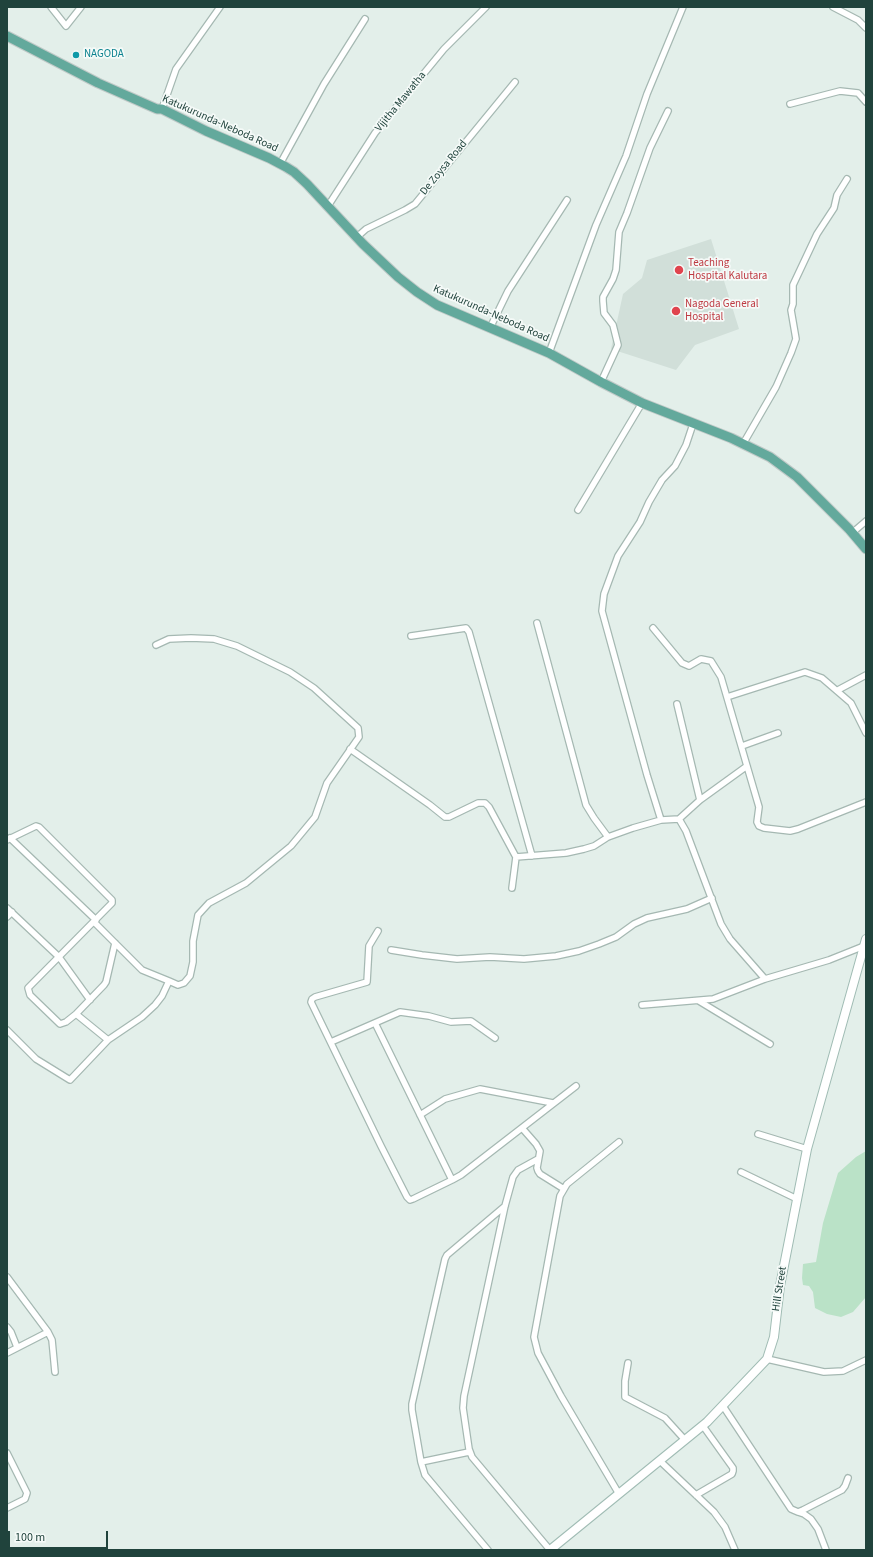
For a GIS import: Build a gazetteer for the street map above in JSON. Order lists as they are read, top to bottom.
{
  "streets": {
    "main road": ["Katukurunda-Neboda Road", "Hill Street"],
    "street": ["Vijitha Mawatha", "De Zoysa Road"]
  },
  "crossings": [
    ["Vijitha Mawatha", "Katukurunda-Neboda Road"],
    ["Katukurunda-Neboda Road", "De Zoysa Road"]
  ],
  "places": ["NAGODA", "Teaching Hospital Kalutara", "Nagoda General Hospital"],
  "scale_bar": "100 m"
}
